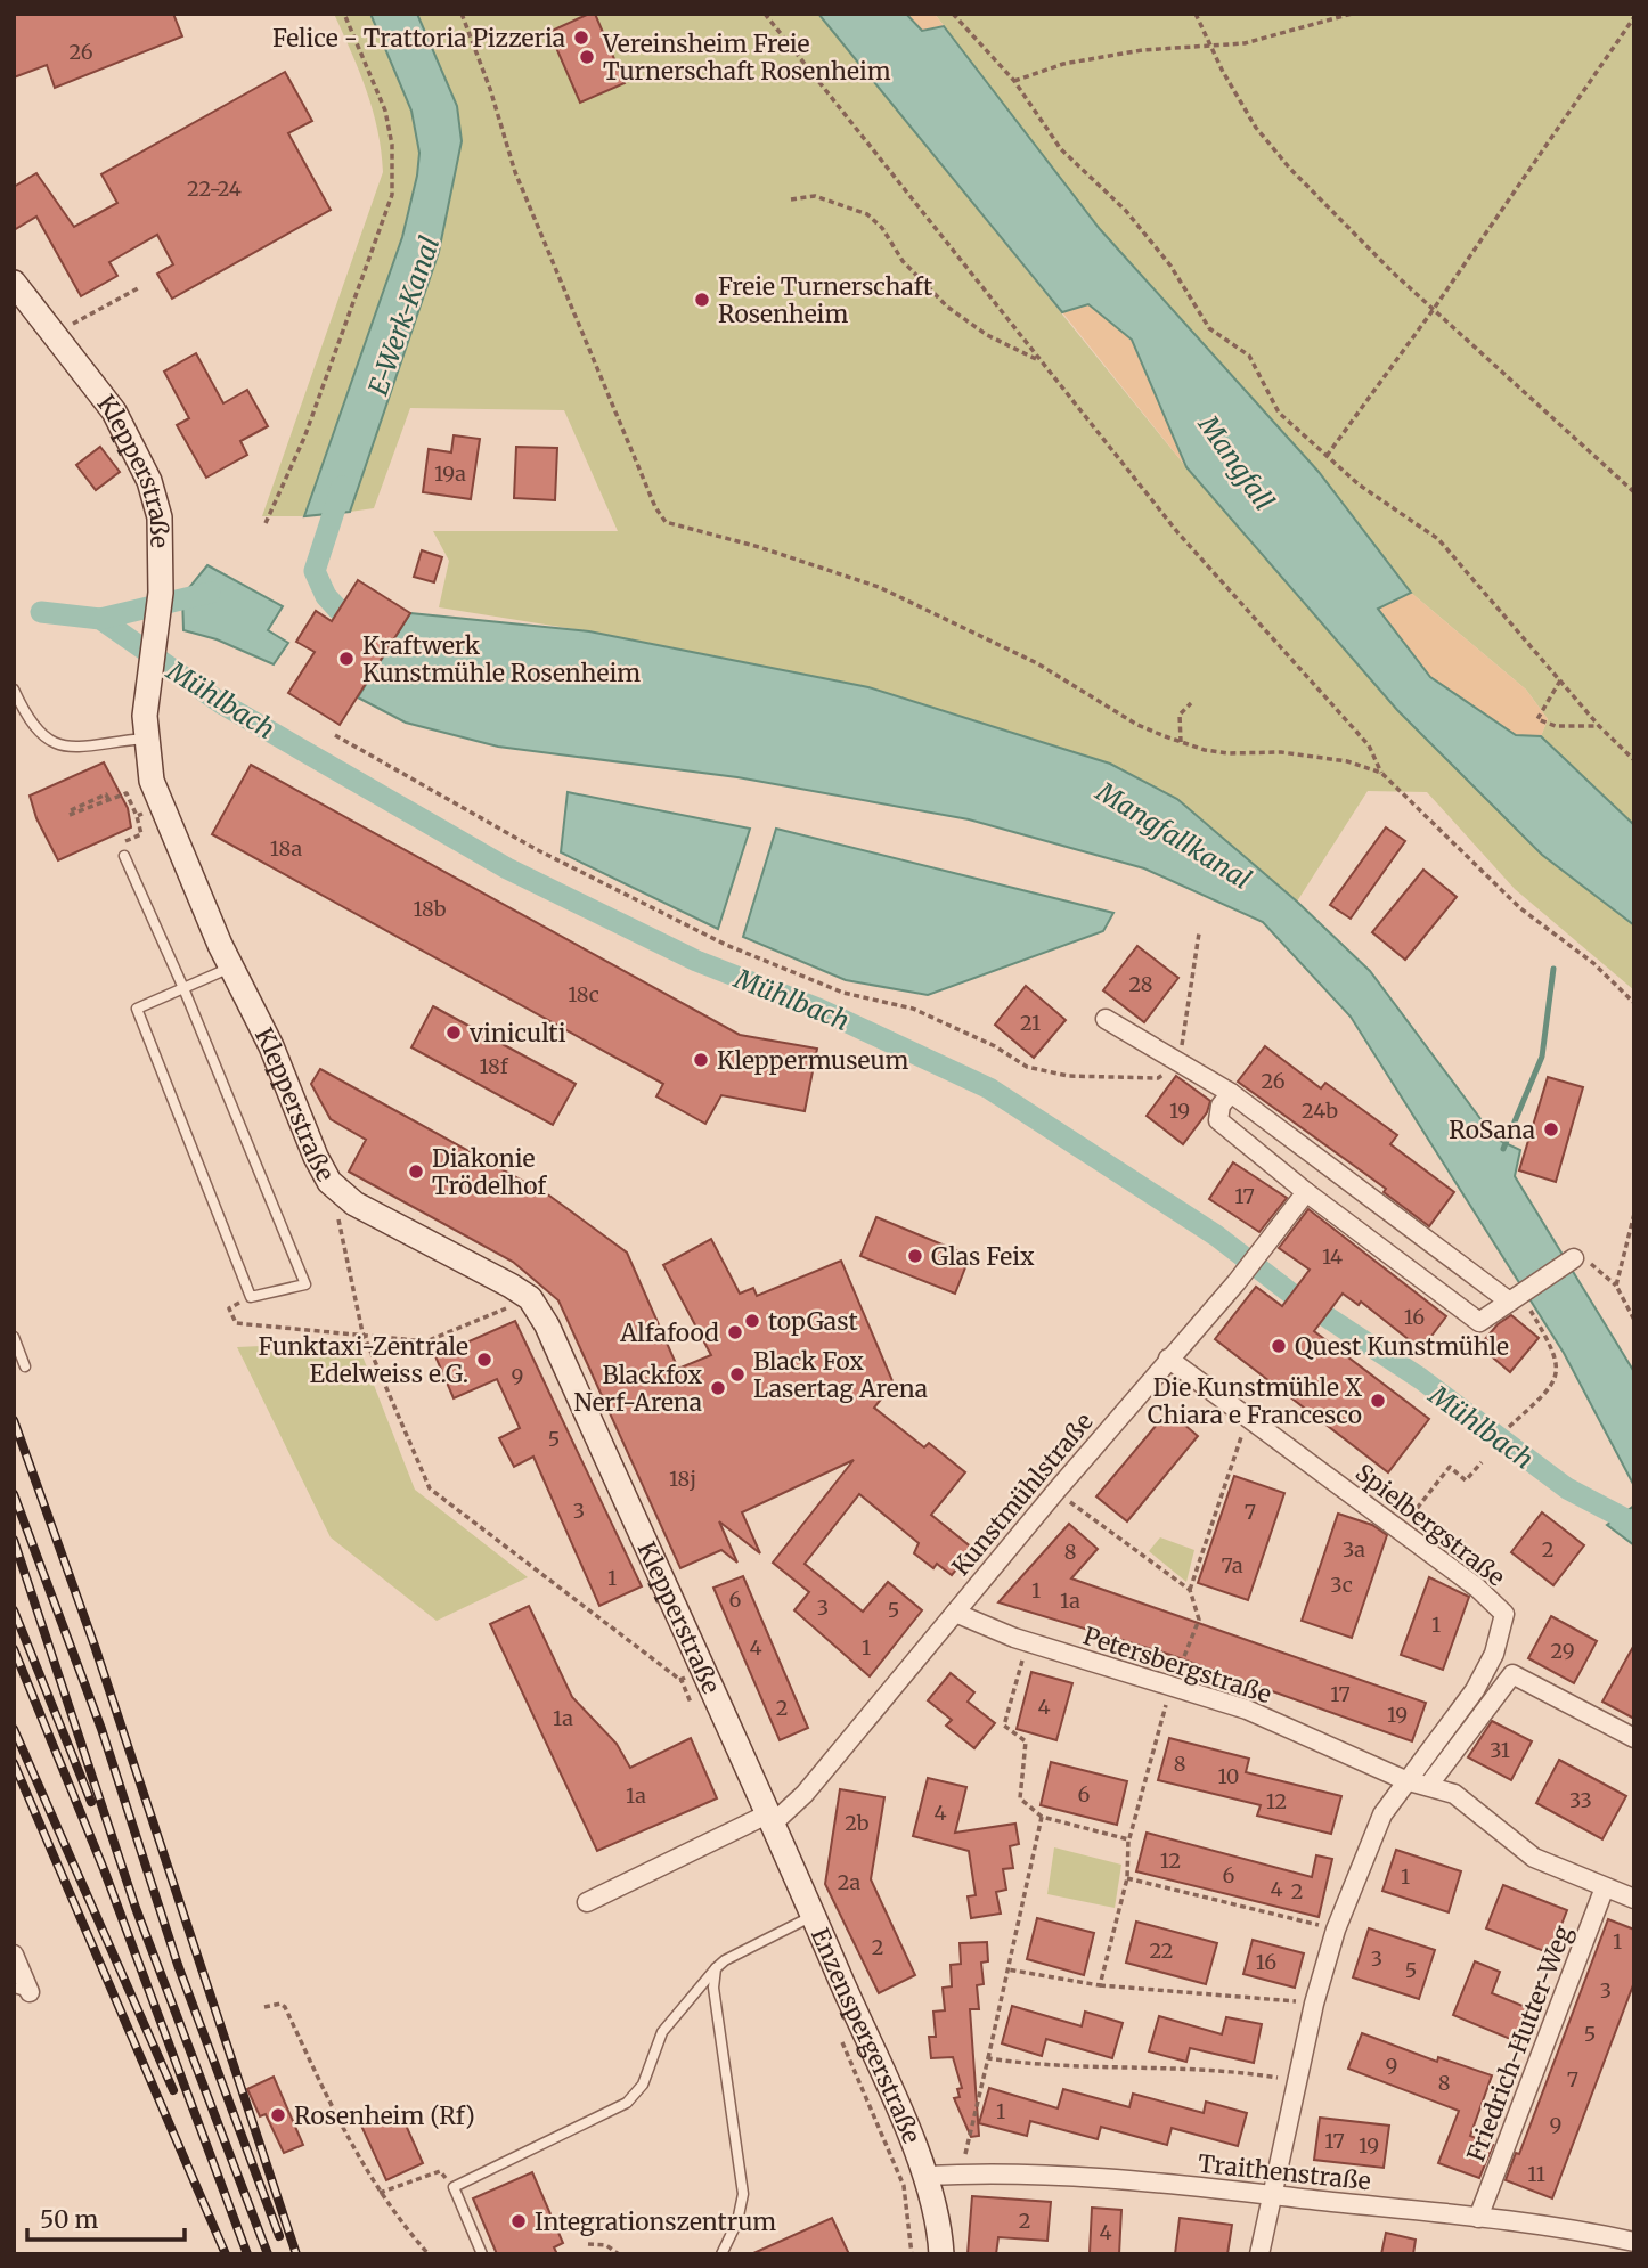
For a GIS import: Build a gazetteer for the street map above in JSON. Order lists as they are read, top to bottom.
{
  "streets": {
    "street": [
      "Klepperstraße",
      "Kunstmühlstraße",
      "Spielbergstraße",
      "Petersbergstraße",
      "Enzenspergerstraße",
      "Friedrich-Hutter-Weg",
      "Traithenstraße"
    ]
  },
  "crossings": [
    ["Klepperstraße", "Kunstmühlstraße"],
    ["Klepperstraße", "Enzenspergerstraße"],
    ["Kunstmühlstraße", "Spielbergstraße"],
    ["Kunstmühlstraße", "Petersbergstraße"],
    ["Kunstmühlstraße", "Enzenspergerstraße"],
    ["Spielbergstraße", "Petersbergstraße"],
    ["Petersbergstraße", "Friedrich-Hutter-Weg"],
    ["Enzenspergerstraße", "Traithenstraße"],
    ["Friedrich-Hutter-Weg", "Traithenstraße"]
  ],
  "water": [
    "E-Werk-Kanal",
    "Mangfall",
    "Mühlbach",
    "Mangfallkanal"
  ],
  "places": [
    "Felice - Trattoria Pizzeria",
    "Vereinsheim Freie Turnerschaft Rosenheim",
    "Freie Turnerschaft Rosenheim",
    "Kraftwerk Kunstmühle Rosenheim",
    "viniculti",
    "Kleppermuseum",
    "RoSana",
    "Diakonie Trödelhof",
    "Glas Feix",
    "topGast",
    "Alfafood",
    "Quest Kunstmühle",
    "Funktaxi-Zentrale Edelweiss e.G.",
    "Black Fox Lasertag Arena",
    "Blackfox Nerf-Arena",
    "Die Kunstmühle X Chiara e Francesco",
    "Rosenheim (Rf)",
    "Integrationszentrum"
  ],
  "house_numbers": [
    "26",
    "22-24",
    "19a",
    "18a",
    "18b",
    "28",
    "18c",
    "21",
    "18f",
    "26",
    "19",
    "24b",
    "17",
    "14",
    "16",
    "9",
    "5",
    "18j",
    "3",
    "7",
    "3a",
    "2",
    "8",
    "7a",
    "1",
    "3c",
    "1",
    "6",
    "1a",
    "3",
    "5",
    "1",
    "4",
    "1",
    "29",
    "17",
    "4",
    "2",
    "19",
    "1a",
    "31",
    "8",
    "10",
    "6",
    "1a",
    "33",
    "12",
    "4",
    "2b",
    "12",
    "6",
    "1",
    "2a",
    "4",
    "2",
    "1",
    "2",
    "22",
    "3",
    "16",
    "5",
    "3",
    "5",
    "9",
    "7",
    "8",
    "1",
    "9",
    "17",
    "19",
    "11",
    "2",
    "4"
  ],
  "scale_bar": "50 m"
}
